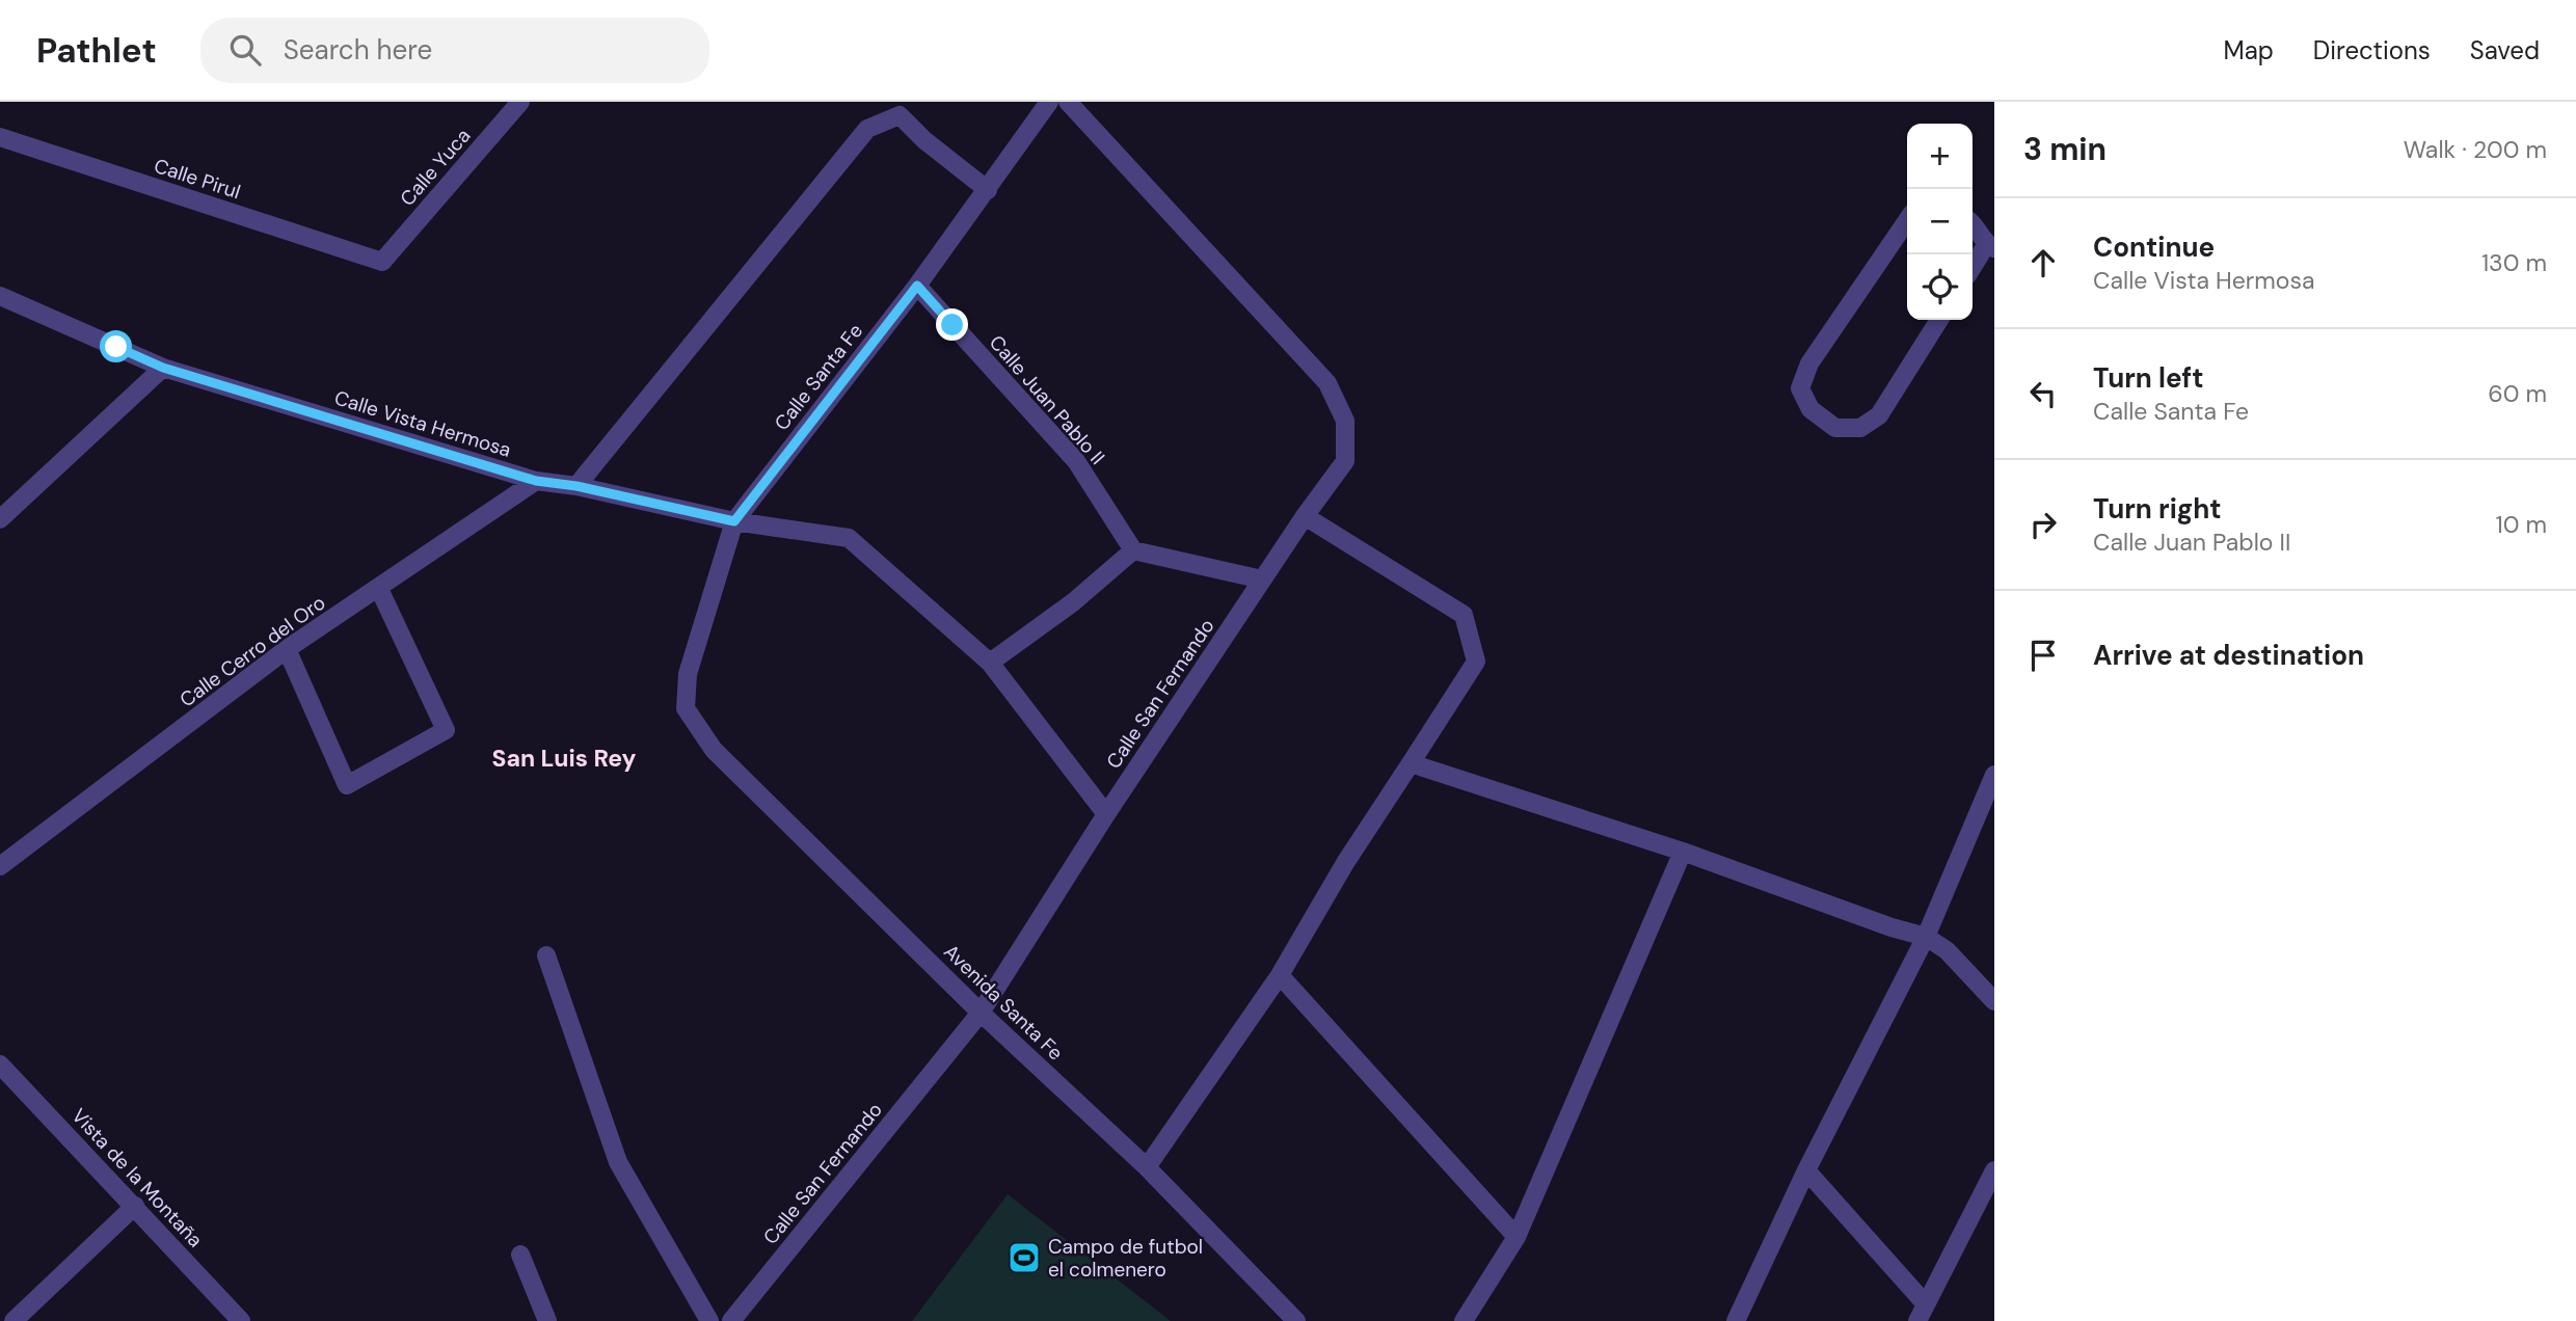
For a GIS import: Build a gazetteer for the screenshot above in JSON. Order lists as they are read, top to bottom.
{
  "streets": {
    "street": [
      "Calle Yuca",
      "Calle Pirul",
      "Calle Santa Fe",
      "Calle Juan Pablo II",
      "Calle Vista Hermosa",
      "Calle Cerro del Oro",
      "Calle San Fernando",
      "Avenida Santa Fe",
      "Vista de la Montaña"
    ]
  },
  "crossings": [
    ["Calle Yuca", "Calle Pirul"],
    ["Calle Santa Fe", "Calle Juan Pablo II"],
    ["Calle Santa Fe", "Calle Vista Hermosa"],
    ["Calle Santa Fe", "Avenida Santa Fe"],
    ["Calle Vista Hermosa", "Calle Cerro del Oro"],
    ["Calle San Fernando", "Avenida Santa Fe"]
  ],
  "districts": ["San Luis Rey"],
  "places": {
    "sports": ["Campo de futbol el colmenero"]
  },
  "page": {
    "header": "Pathlet",
    "search": "Search here",
    "nav": ["Map", "Directions", "Saved"],
    "heading": ["3 min", "Walk · 200 m"],
    "map_buttons": ["+", "−"],
    "list": [
      ["Continue", "Calle Vista Hermosa", "130 m"],
      ["Turn left", "Calle Santa Fe", "60 m"],
      ["Turn right", "Calle Juan Pablo II", "10 m"],
      "Arrive at destination"
    ]
  }
}
